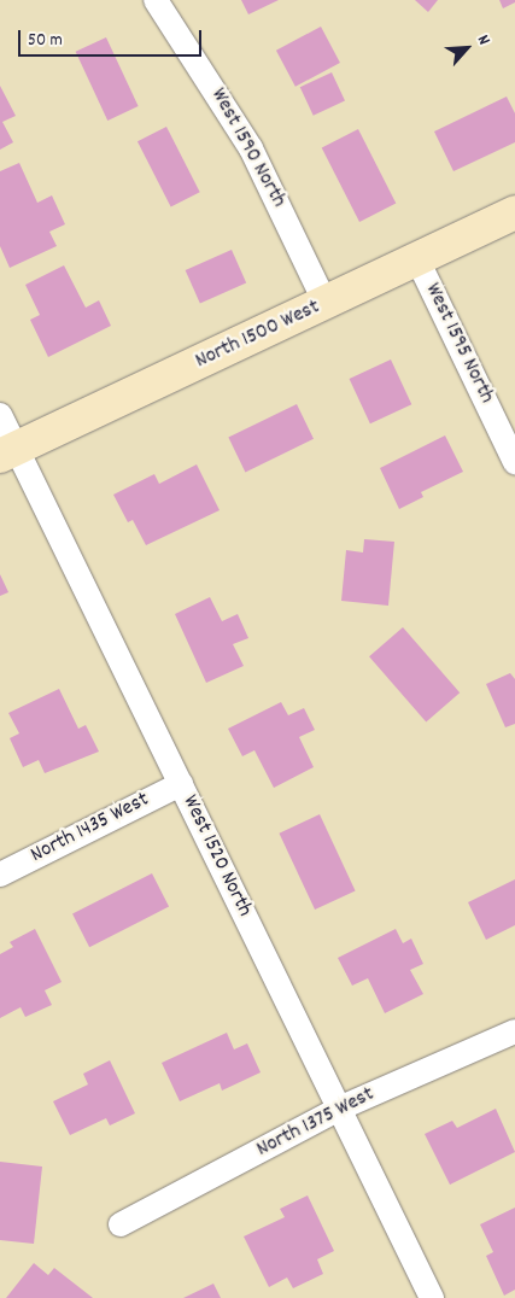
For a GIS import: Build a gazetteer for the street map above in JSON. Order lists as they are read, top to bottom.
{
  "streets": {
    "street": [
      "West 1590 North",
      "North 1500 West",
      "West 1595 North",
      "North 1435 West",
      "West 1520 North",
      "North 1375 West"
    ]
  },
  "crossings": [
    ["West 1590 North", "North 1500 West"],
    ["North 1500 West", "West 1595 North"],
    ["North 1500 West", "West 1520 North"],
    ["North 1435 West", "West 1520 North"],
    ["West 1520 North", "North 1375 West"]
  ],
  "scale_bar": "50 m",
  "north": "top right"
}
